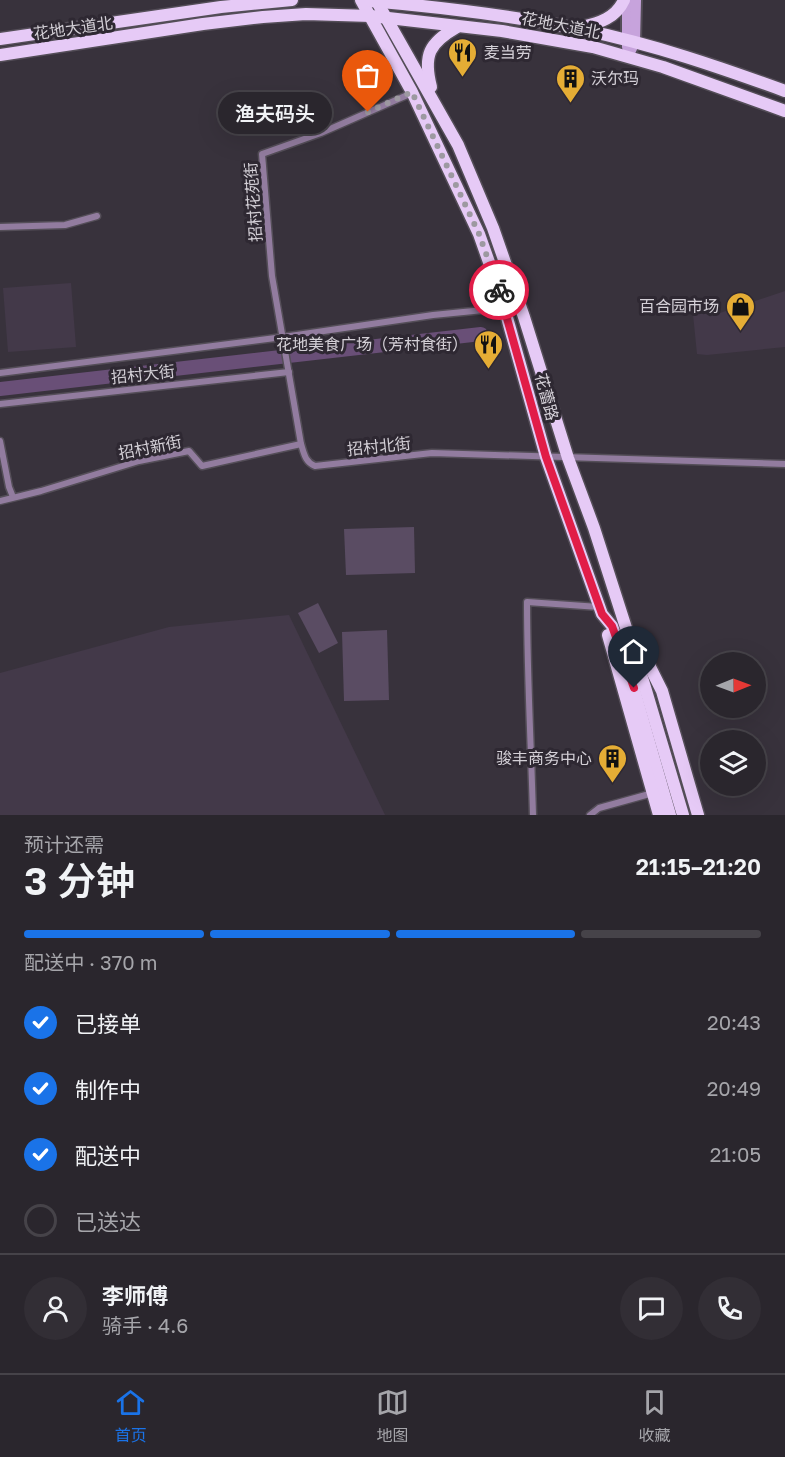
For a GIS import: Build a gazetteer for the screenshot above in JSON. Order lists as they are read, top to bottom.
{
  "streets": {
    "main road": ["花地大道北", "花蕾路"],
    "street": [
      "招村花苑街",
      "招村大街",
      "招村北街",
      "招村新街"
    ]
  },
  "crossings": [
    ["花地大道北", "花蕾路"],
    ["招村花苑街", "招村大街"],
    ["招村花苑街", "花蕾路"],
    ["招村花苑街", "招村北街"],
    ["招村大街", "招村北街"],
    ["花蕾路", "招村北街"],
    ["招村北街", "招村新街"]
  ],
  "places": {
    "restaurant": ["麦当劳", "花地美食广场（芳村食街）"],
    "building": ["沃尔玛", "骏丰商务中心"],
    "other": ["渔夫码头"],
    "shop": ["百合园市场"]
  },
  "north": "right",
  "page": {
    "bubble": "渔夫码头",
    "heading": ["3 分钟", "预计还需", "21:15–21:20"],
    "panel": ["李师傅", "骑手 · 4.6"],
    "bar": "配送中 · 370 m",
    "list": [
      ["已接单", "20:43"],
      ["制作中", "20:49"],
      ["配送中", "21:05"],
      "已送达"
    ],
    "tabs": ["首页", "地图", "收藏"]
  }
}
